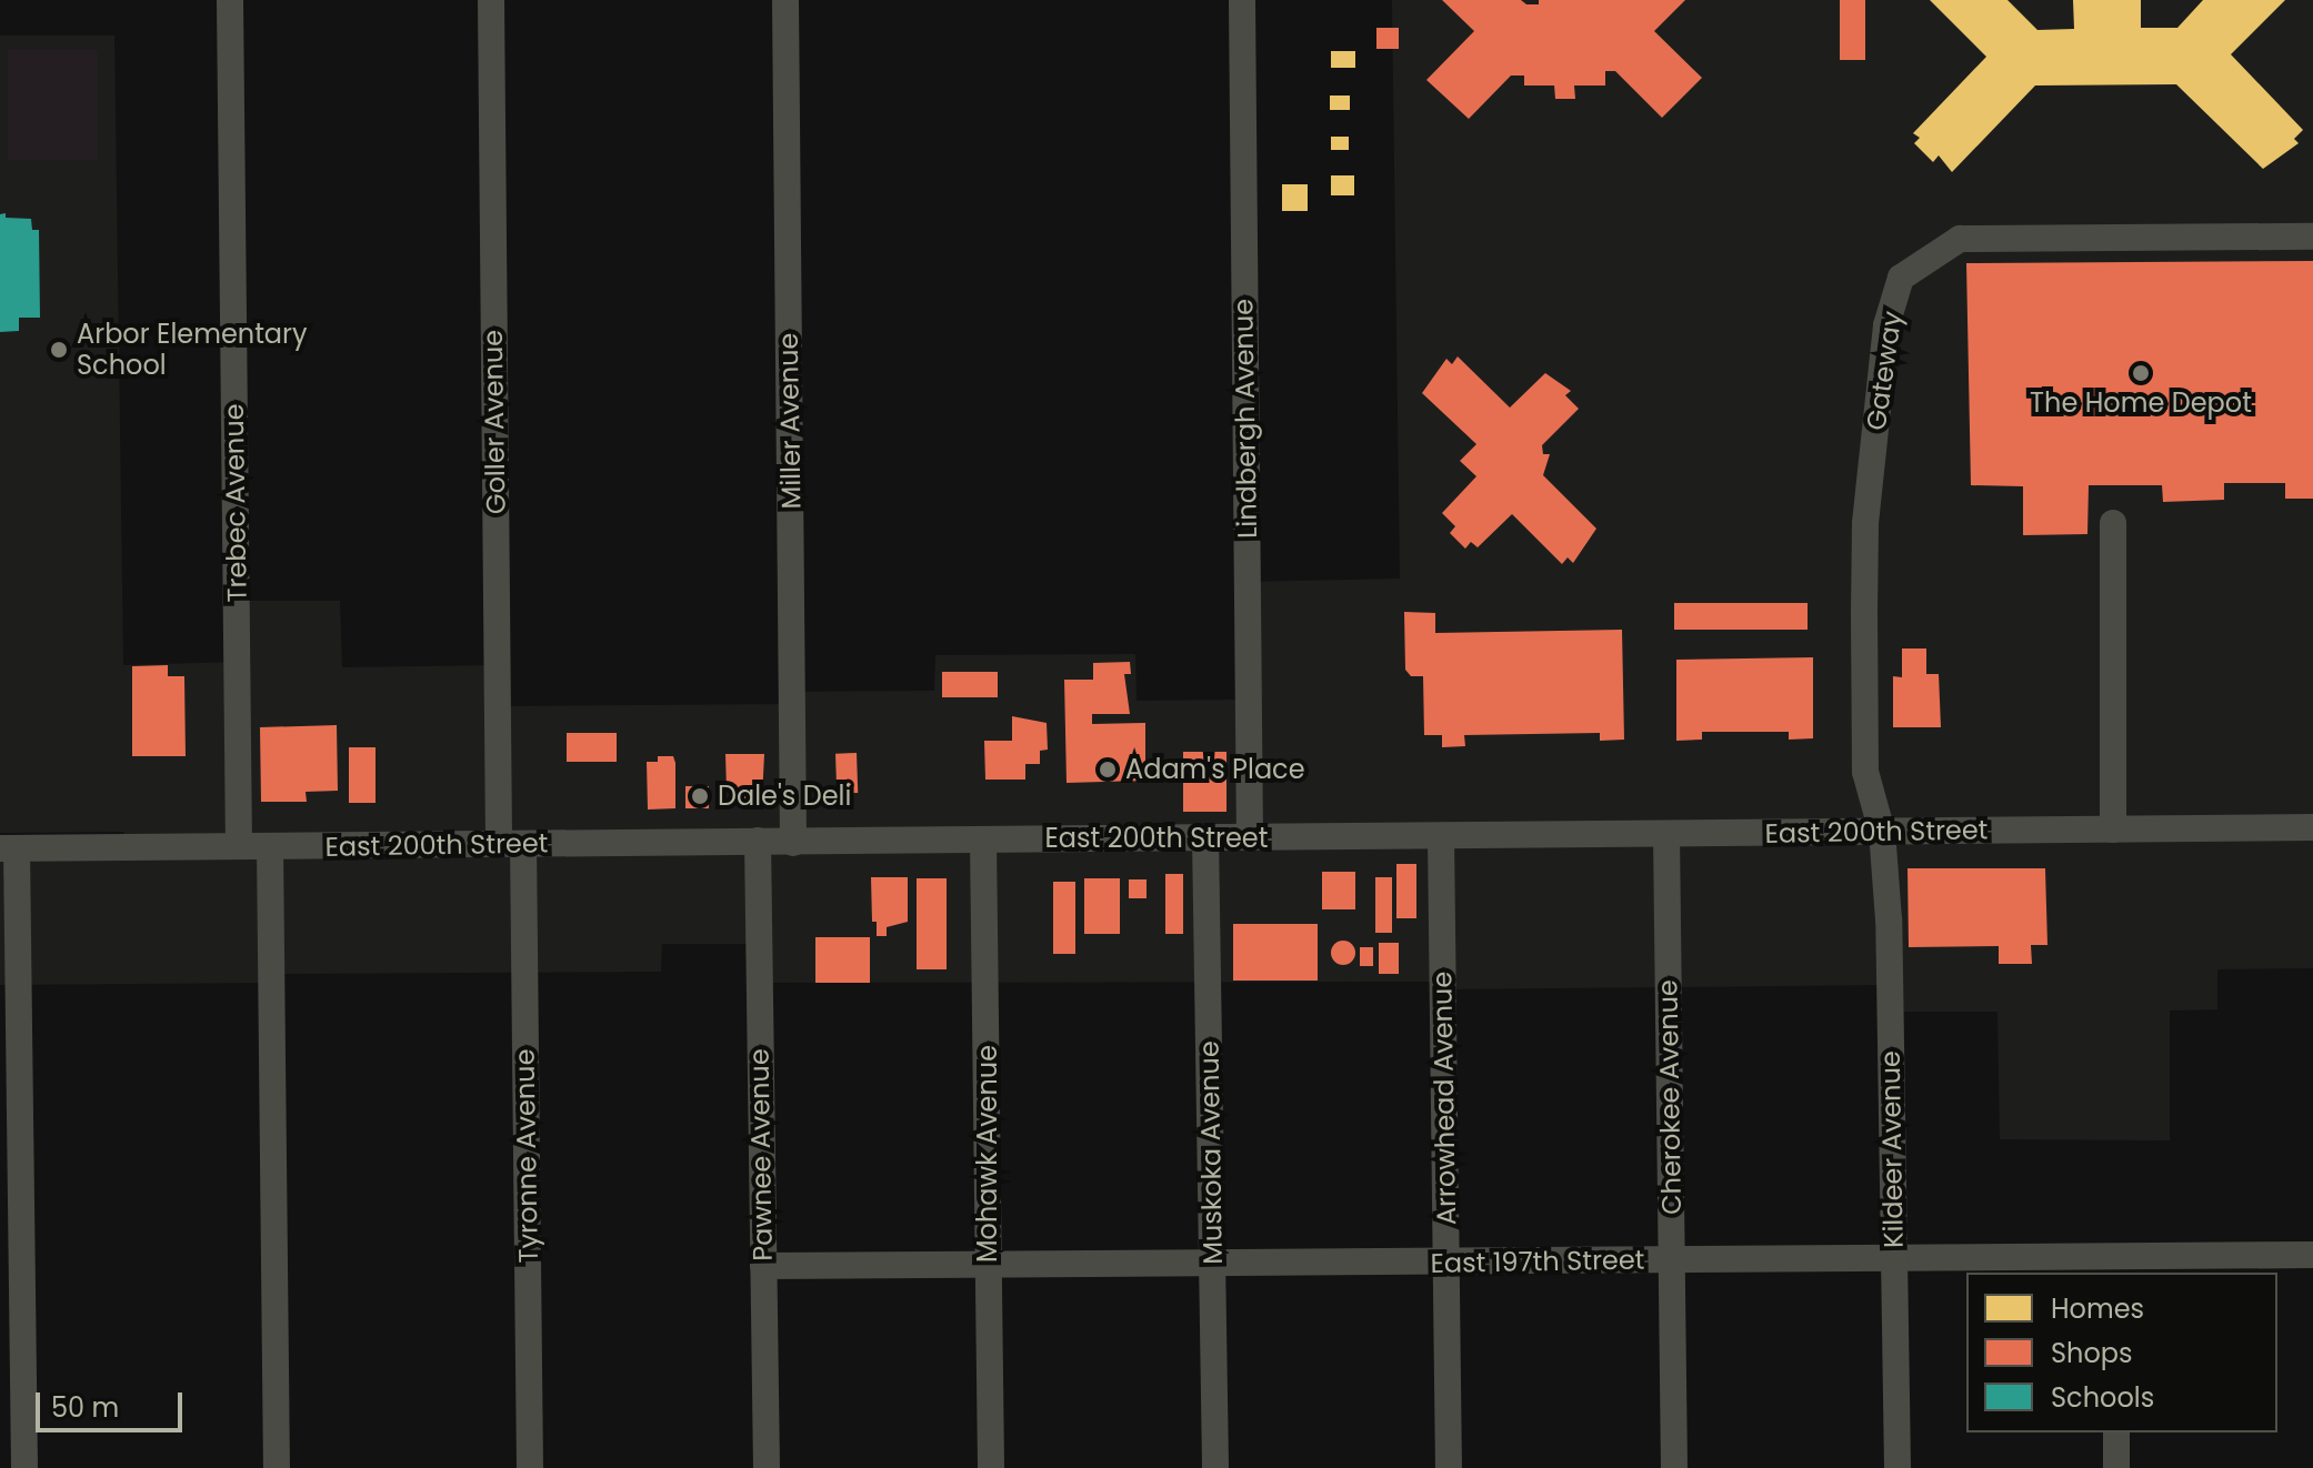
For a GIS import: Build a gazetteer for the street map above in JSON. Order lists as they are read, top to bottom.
{
  "streets": {
    "street": [
      "Gateway",
      "Lindbergh Avenue",
      "Miller Avenue",
      "Goller Avenue",
      "Trebec Avenue",
      "East 200th Street",
      "Cherokee Avenue",
      "Arrowhead Avenue",
      "Kildeer Avenue",
      "Muskoka Avenue",
      "Mohawk Avenue",
      "Pawnee Avenue",
      "Tyronne Avenue",
      "East 197th Street"
    ]
  },
  "crossings": [
    ["Gateway", "East 200th Street"],
    ["Gateway", "Kildeer Avenue"],
    ["Lindbergh Avenue", "East 200th Street"],
    ["Miller Avenue", "East 200th Street"],
    ["Goller Avenue", "East 200th Street"],
    ["Goller Avenue", "Tyronne Avenue"],
    ["Trebec Avenue", "East 200th Street"],
    ["East 200th Street", "Cherokee Avenue"],
    ["East 200th Street", "Arrowhead Avenue"],
    ["East 200th Street", "Kildeer Avenue"],
    ["East 200th Street", "Muskoka Avenue"],
    ["East 200th Street", "Mohawk Avenue"],
    ["East 200th Street", "Pawnee Avenue"],
    ["East 200th Street", "Tyronne Avenue"],
    ["Cherokee Avenue", "East 197th Street"],
    ["Arrowhead Avenue", "East 197th Street"],
    ["Kildeer Avenue", "East 197th Street"],
    ["Muskoka Avenue", "East 197th Street"],
    ["Mohawk Avenue", "East 197th Street"],
    ["Pawnee Avenue", "East 197th Street"]
  ],
  "places": [
    "Arbor Elementary School",
    "The Home Depot",
    "Adam's Place",
    "Dale's Deli"
  ],
  "legend": ["Homes", "Shops", "Schools"],
  "scale_bar": "50 m"
}
